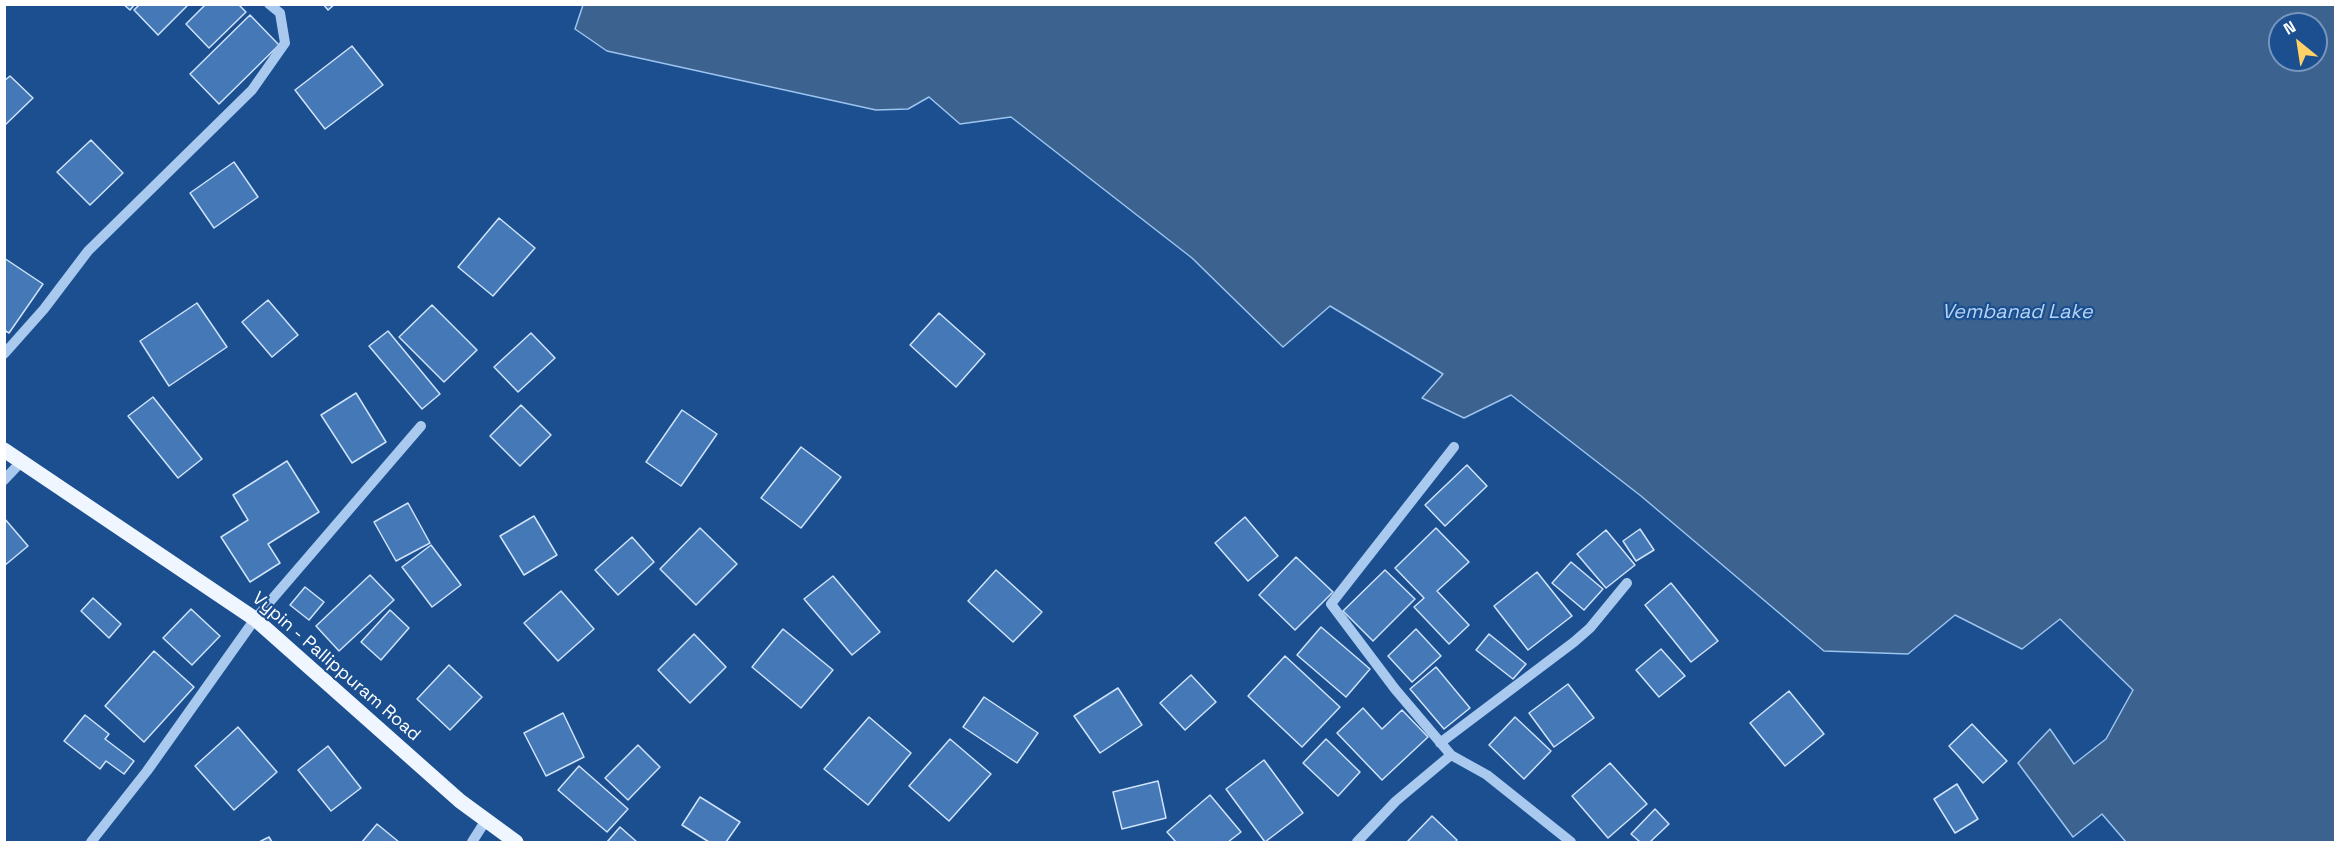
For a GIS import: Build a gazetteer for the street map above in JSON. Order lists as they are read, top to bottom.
{
  "streets": {
    "main road": ["Vypin - Pallippuram Road"]
  },
  "water": ["Vembanad Lake"],
  "north": "top left"
}
